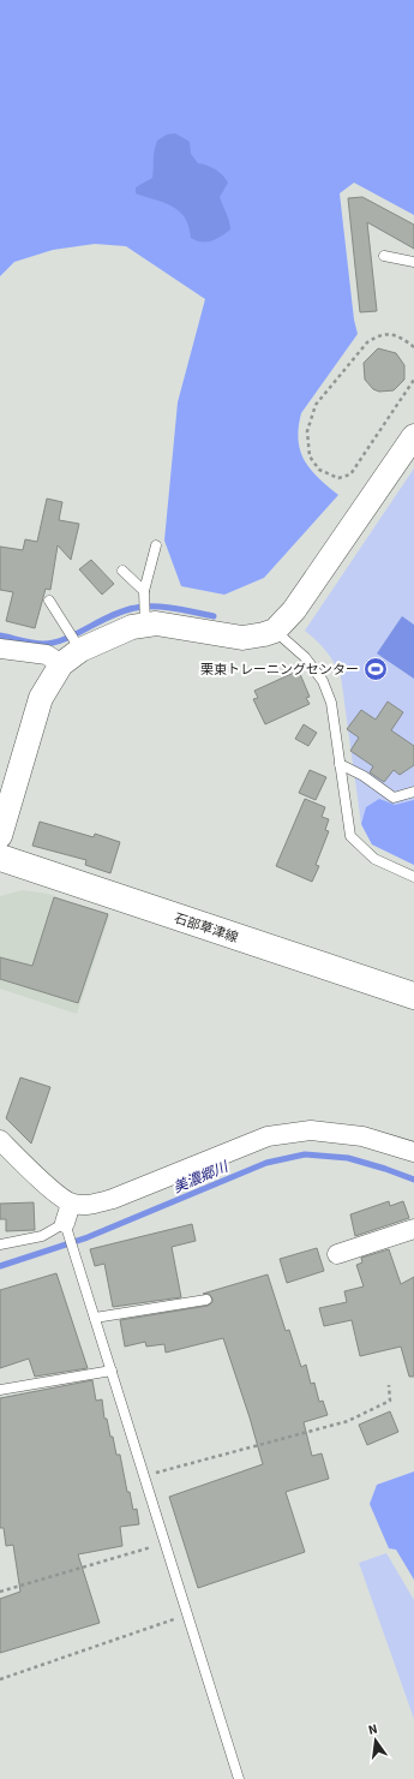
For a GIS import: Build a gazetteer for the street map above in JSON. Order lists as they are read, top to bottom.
{
  "streets": {
    "main road": ["石部草津線"]
  },
  "water": ["美濃郷川"],
  "places": {
    "sports": ["栗東トレーニングセンター"]
  },
  "north": "top"
}
